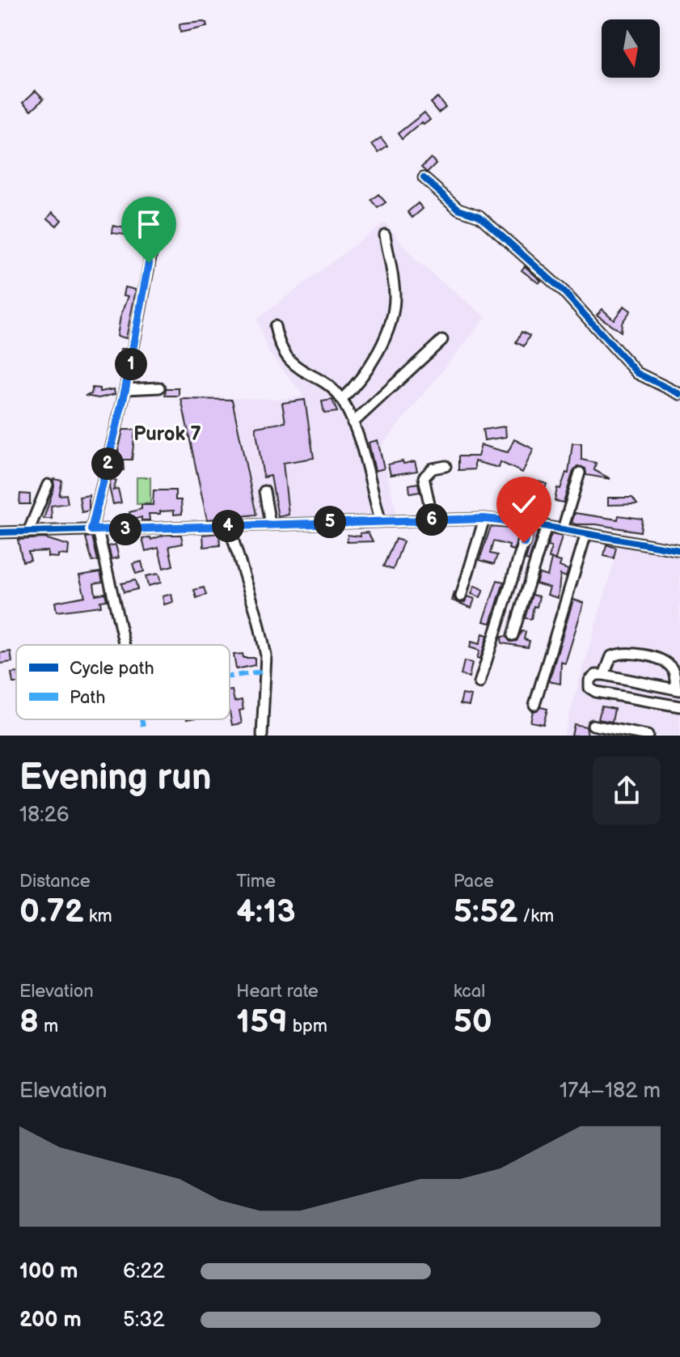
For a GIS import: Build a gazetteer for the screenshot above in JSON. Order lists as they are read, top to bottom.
{
  "districts": ["Purok 7"],
  "legend": ["Cycle path", "Path"],
  "north": "bottom",
  "page": {
    "pins": [
      "1",
      "2",
      "6",
      "5",
      "4",
      "3"
    ],
    "heading": ["Evening run", "18:26"],
    "stats": [
      ["Distance", "0.72 km"],
      ["Time", "4:13"],
      ["Pace", "5:52 /km"],
      ["Elevation", "8 m"],
      ["Heart rate", "159 bpm"],
      ["kcal", "50"]
    ],
    "chart": ["Elevation", "174–182 m"],
    "list": [
      {
        "name": "100 m",
        "note": "6:22"
      },
      {
        "name": "200 m",
        "note": "5:32"
      }
    ]
  }
}
